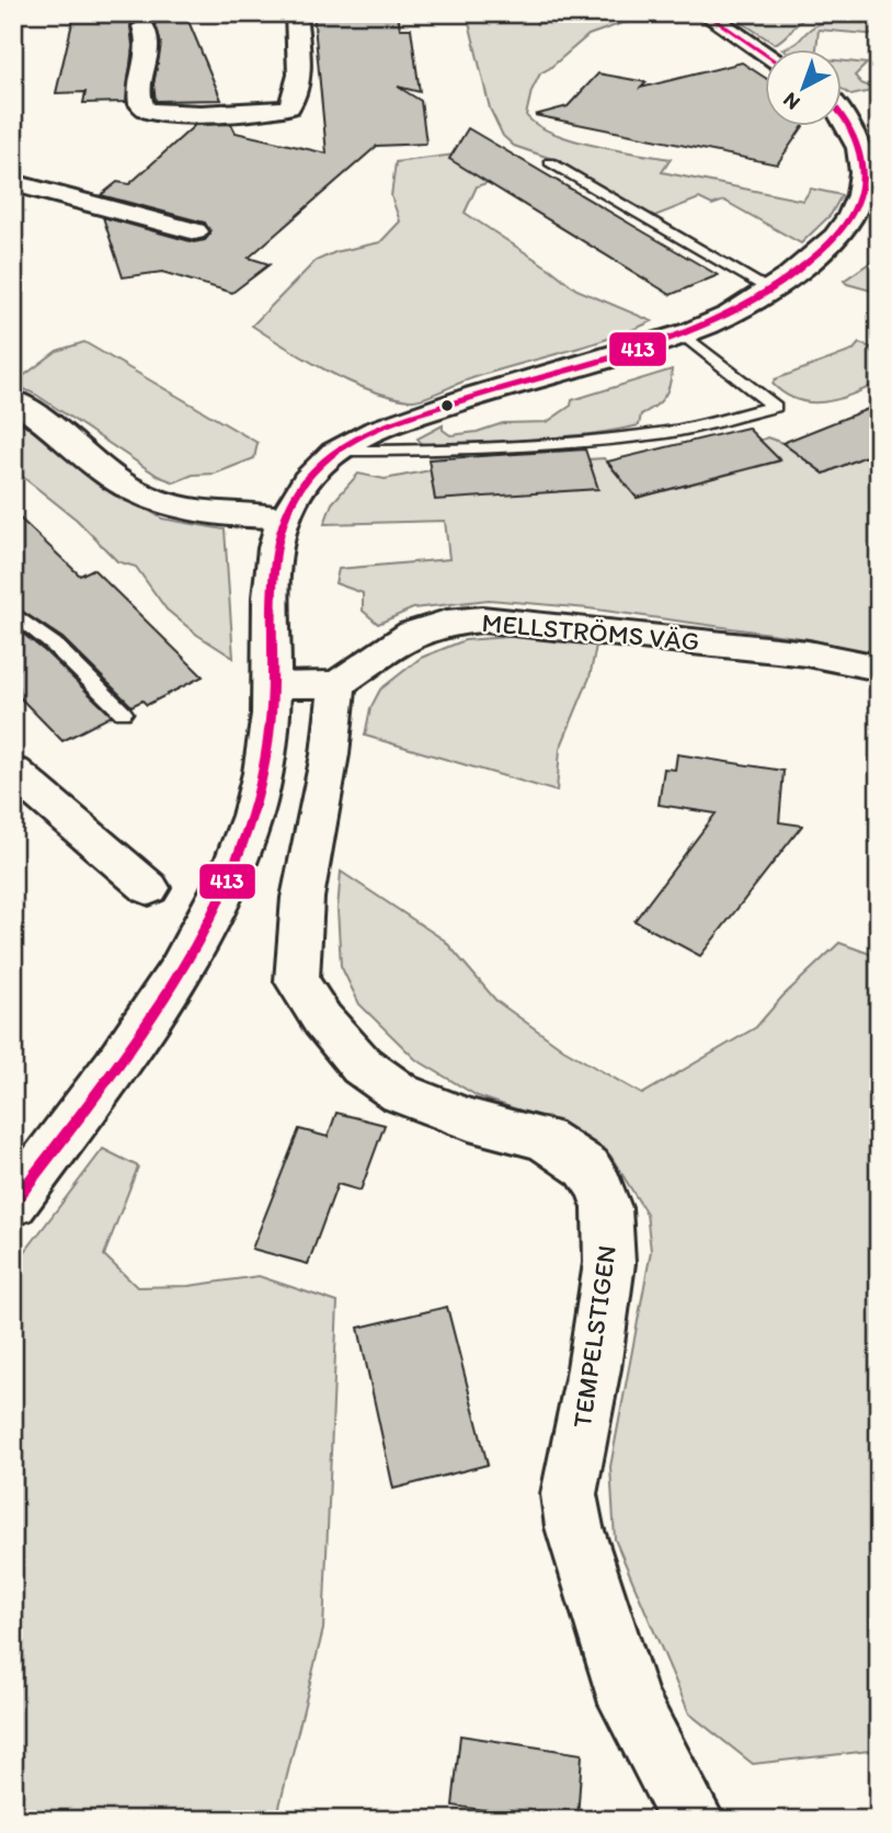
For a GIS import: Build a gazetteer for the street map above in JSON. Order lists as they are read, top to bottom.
{
  "streets": {
    "street": ["MELLSTRÖMS VÄG", "TEMPELSTIGEN"]
  },
  "crossings": [
    ["MELLSTRÖMS VÄG", "TEMPELSTIGEN"]
  ],
  "lines": ["transit line 413"],
  "north": "bottom left"
}
